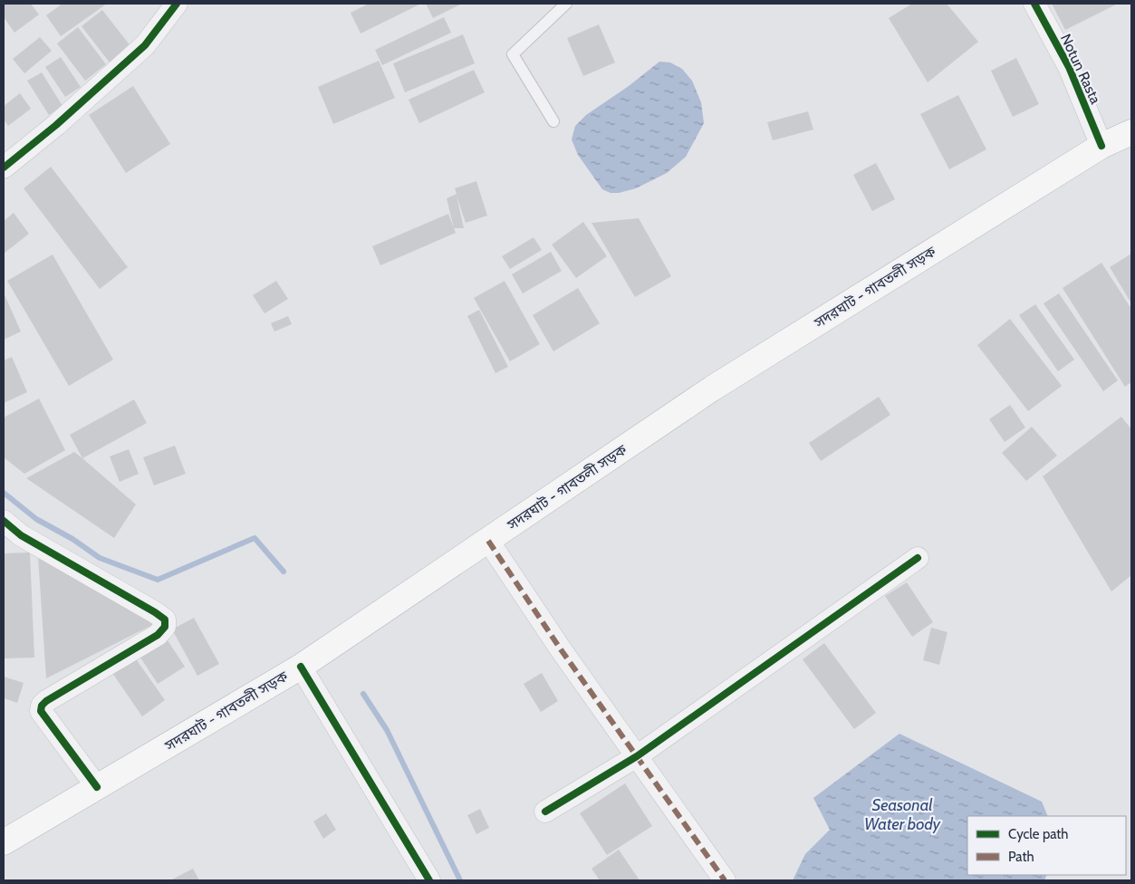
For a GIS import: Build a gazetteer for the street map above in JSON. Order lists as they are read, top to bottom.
{
  "streets": {
    "highway": ["সদরঘাট - গাবতলী সড়ক"],
    "street": ["Notun Rasta"]
  },
  "crossings": [
    ["Notun Rasta", "সদরঘাট - গাবতলী সড়ক"]
  ],
  "water": ["Seasonal Water body"],
  "legend": ["Cycle path", "Path"]
}
